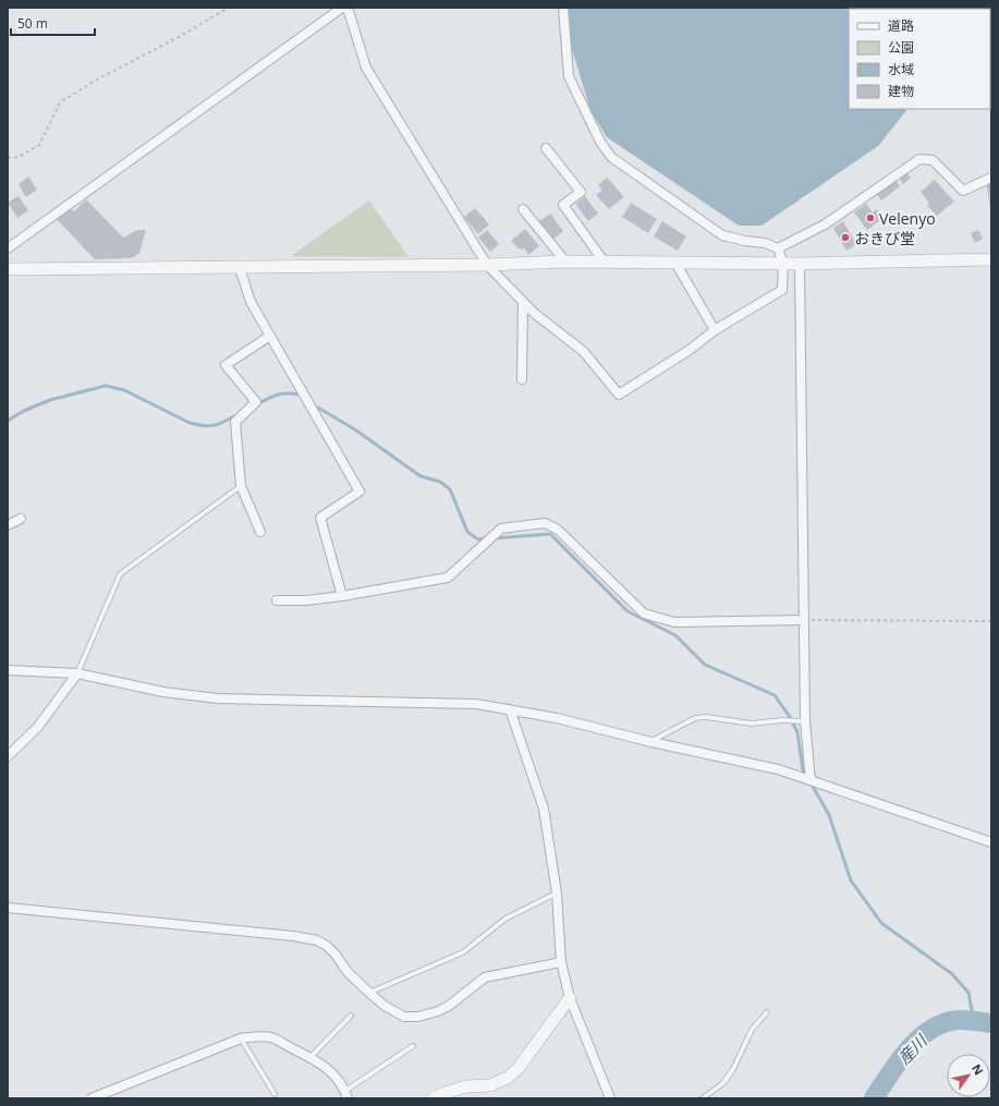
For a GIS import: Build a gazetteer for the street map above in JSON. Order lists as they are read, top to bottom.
{
  "water": ["産川"],
  "places": ["Velenyo", "おきび堂"],
  "legend": [
    "道路",
    "公園",
    "水域",
    "建物"
  ],
  "scale_bar": "50 m",
  "north": "top right"
}
